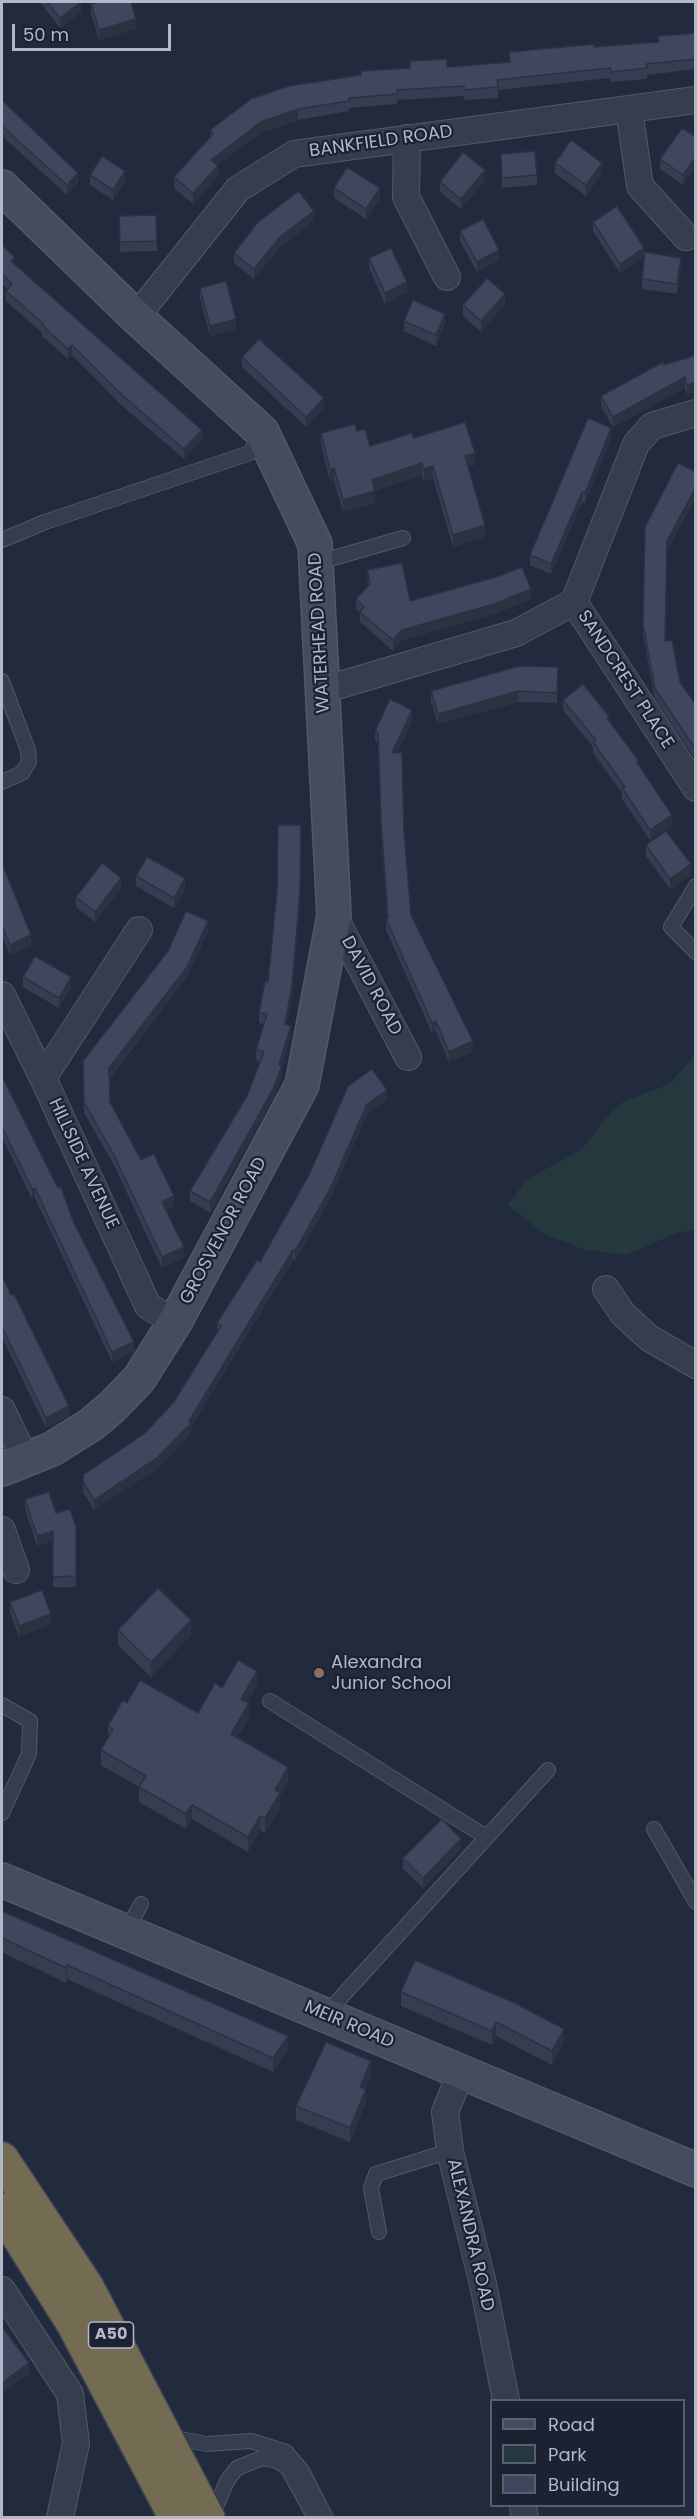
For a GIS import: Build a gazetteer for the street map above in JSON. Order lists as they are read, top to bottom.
{
  "streets": {
    "highway": ["A50"],
    "street": [
      "BANKFIELD ROAD",
      "WATERHEAD ROAD",
      "SANDCREST PLACE",
      "DAVID ROAD",
      "HILLSIDE AVENUE",
      "GROSVENOR ROAD",
      "MEIR ROAD",
      "ALEXANDRA ROAD"
    ]
  },
  "crossings": [
    ["BANKFIELD ROAD", "WATERHEAD ROAD"],
    ["WATERHEAD ROAD", "DAVID ROAD"],
    ["WATERHEAD ROAD", "GROSVENOR ROAD"],
    ["DAVID ROAD", "GROSVENOR ROAD"],
    ["HILLSIDE AVENUE", "GROSVENOR ROAD"],
    ["MEIR ROAD", "ALEXANDRA ROAD"]
  ],
  "places": ["Alexandra Junior School"],
  "legend": ["Road", "Park", "Building"],
  "scale_bar": "50 m"
}
